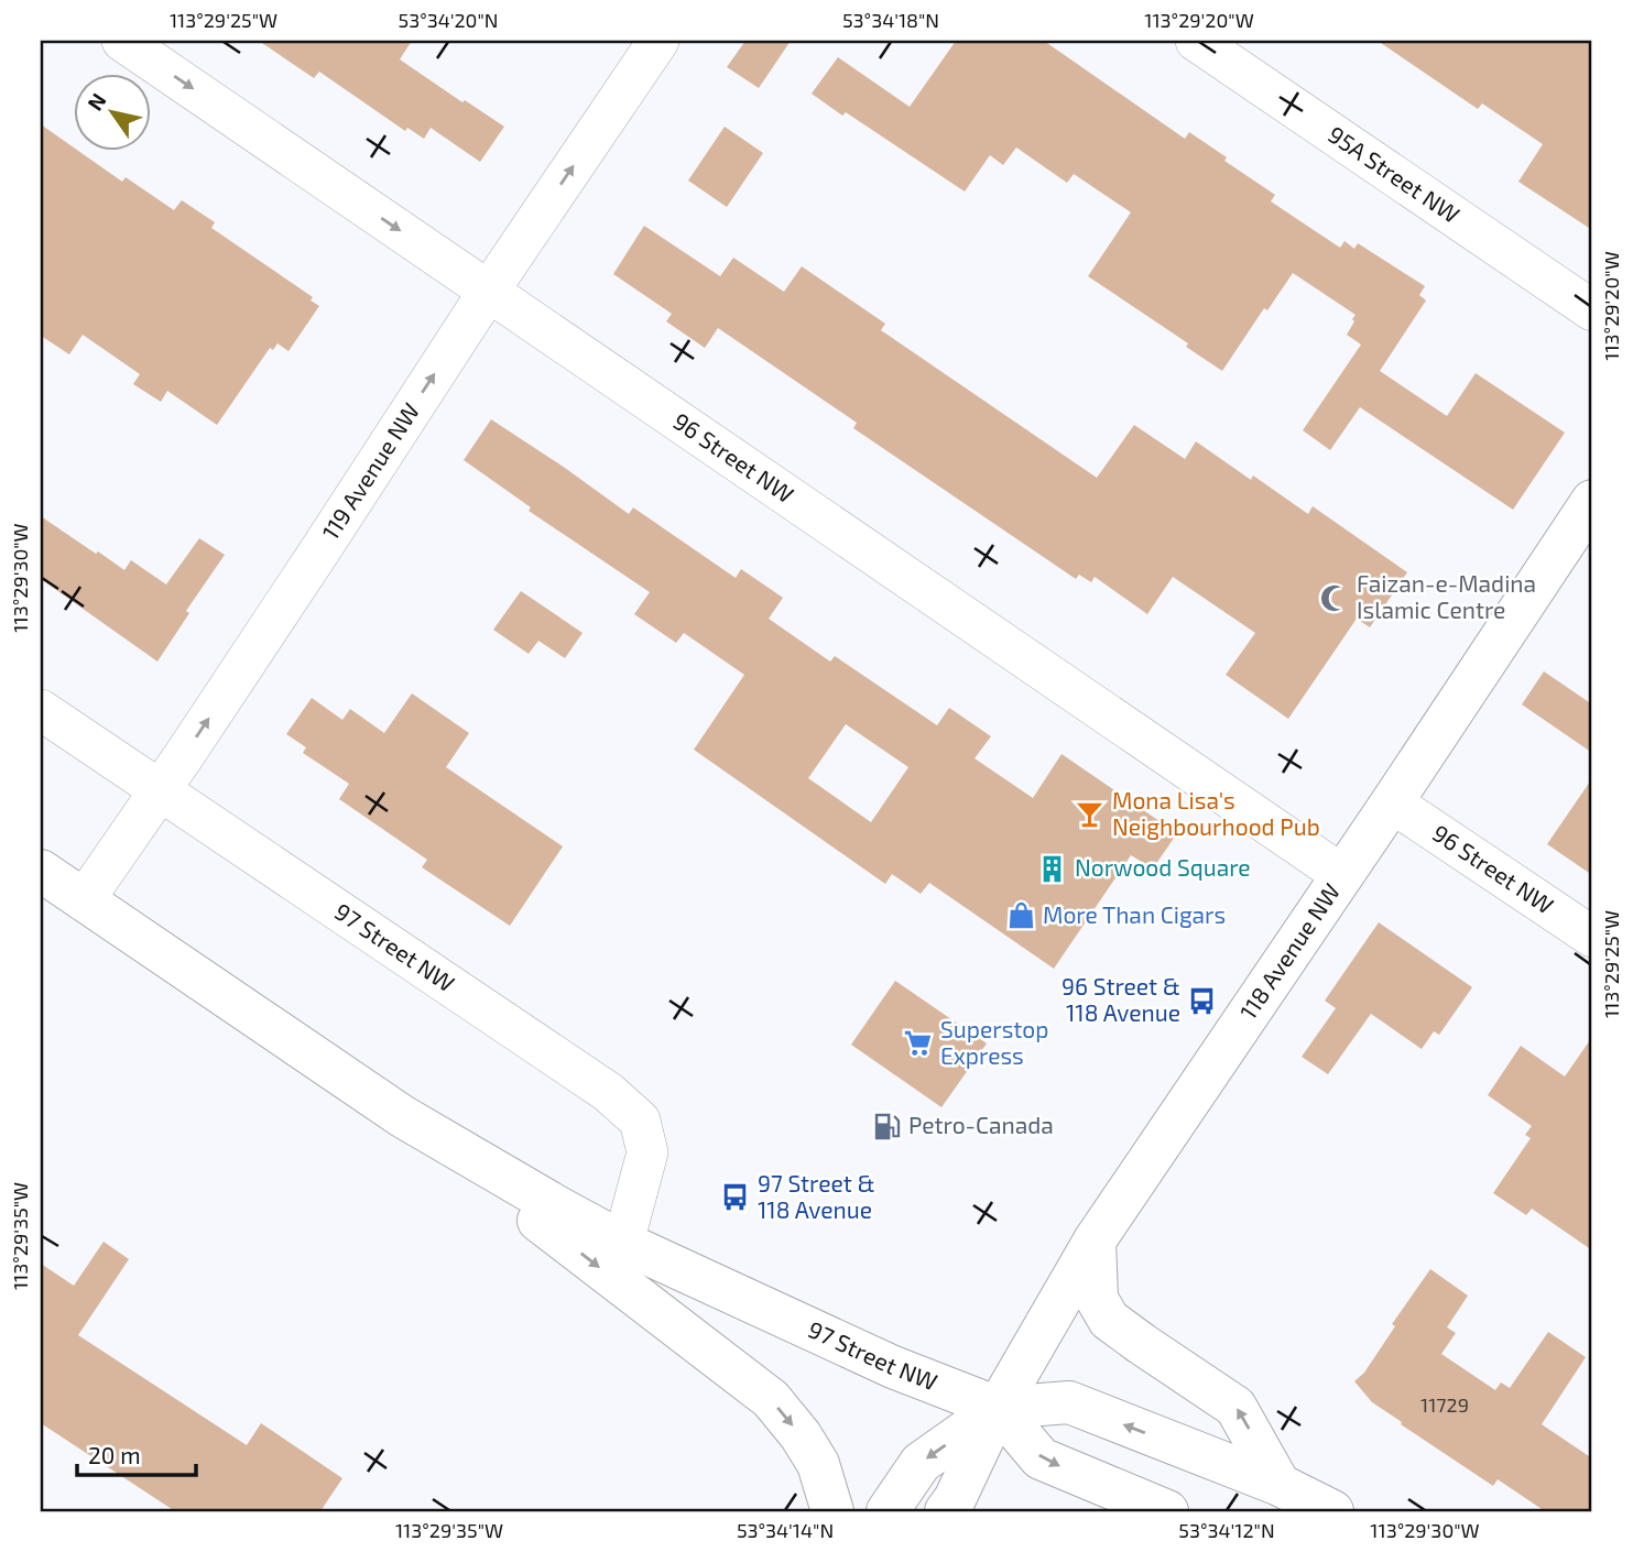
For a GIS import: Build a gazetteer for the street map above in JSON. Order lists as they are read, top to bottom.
{
  "streets": {
    "main road": ["97 Street NW", "118 Avenue NW"],
    "street": ["95A Street NW", "96 Street NW", "119 Avenue NW"]
  },
  "crossings": [
    ["96 Street NW", "119 Avenue NW"],
    ["96 Street NW", "118 Avenue NW"],
    ["119 Avenue NW", "97 Street NW"],
    ["97 Street NW", "118 Avenue NW"]
  ],
  "one_way": ["119 Avenue NW"],
  "places": {
    "mosque": ["Faizan-e-Madina Islamic Centre"],
    "bar": ["Mona Lisa's Neighbourhood Pub"],
    "building": ["Norwood Square"],
    "shop": ["More Than Cigars"],
    "bus stop": ["96 Street & 118 Avenue", "97 Street & 118 Avenue"],
    "supermarket": ["Superstop Express"],
    "fuel station": ["Petro-Canada"]
  },
  "house_numbers": ["11729"],
  "scale_bar": "20 m",
  "north": "top left",
  "coordinates": [
    "113°29'25\"W",
    "53°34'20\"N",
    "53°34'18\"N",
    "113°29'20\"W",
    "113°29'30\"W",
    "113°29'35\"W",
    "53°34'14\"N",
    "53°34'12\"N"
  ]
}
